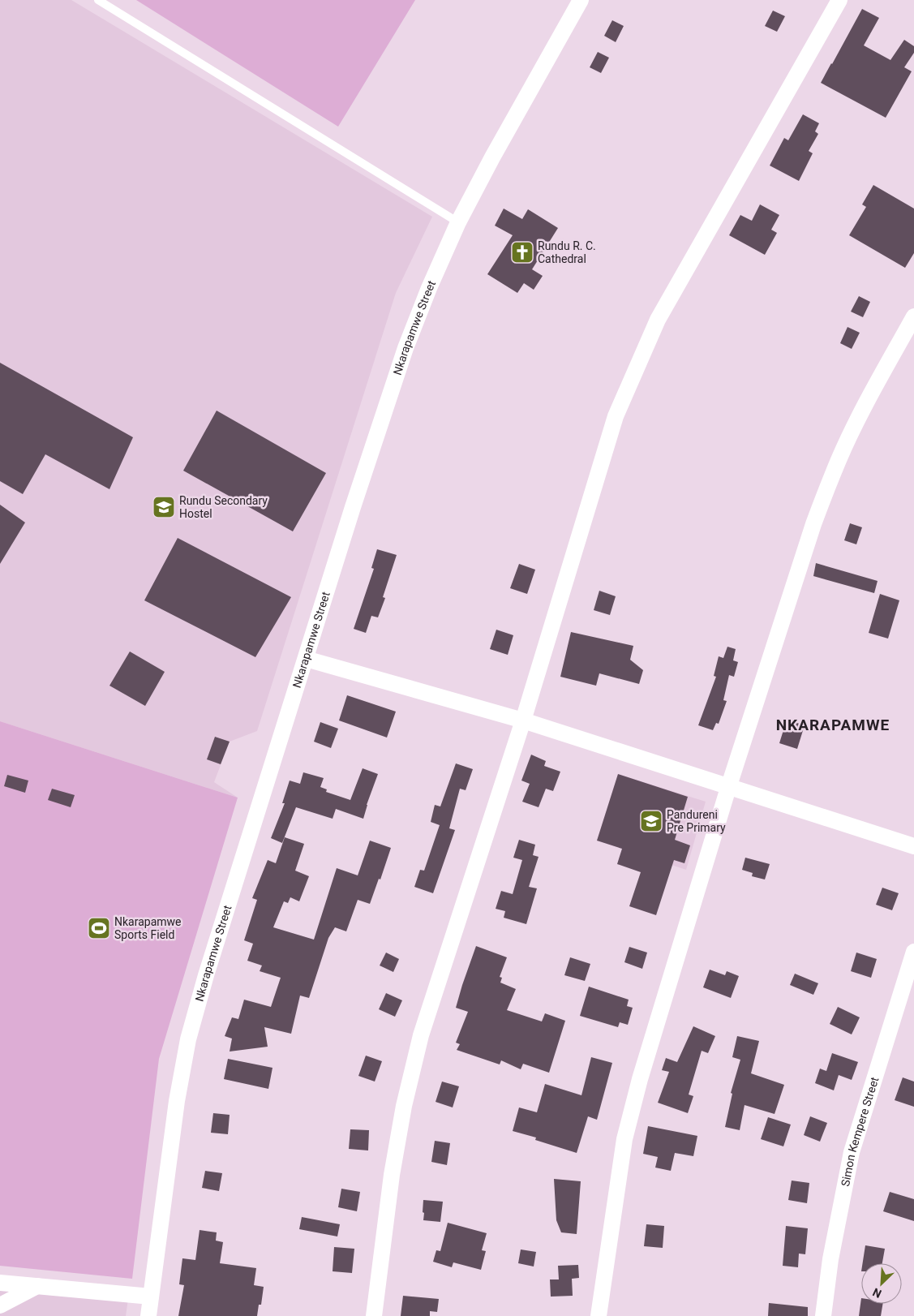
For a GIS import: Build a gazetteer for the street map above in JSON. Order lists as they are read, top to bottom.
{
  "streets": {
    "street": ["Nkarapamwe Street", "Simon Kempere Street"]
  },
  "districts": ["NKARAPAMWE"],
  "places": {
    "church": ["Rundu R. C. Cathedral"],
    "school or university": ["Rundu Secondary Hostel", "Pandureni Pre Primary"],
    "sports": ["Nkarapamwe Sports Field"]
  },
  "north": "bottom left"
}
